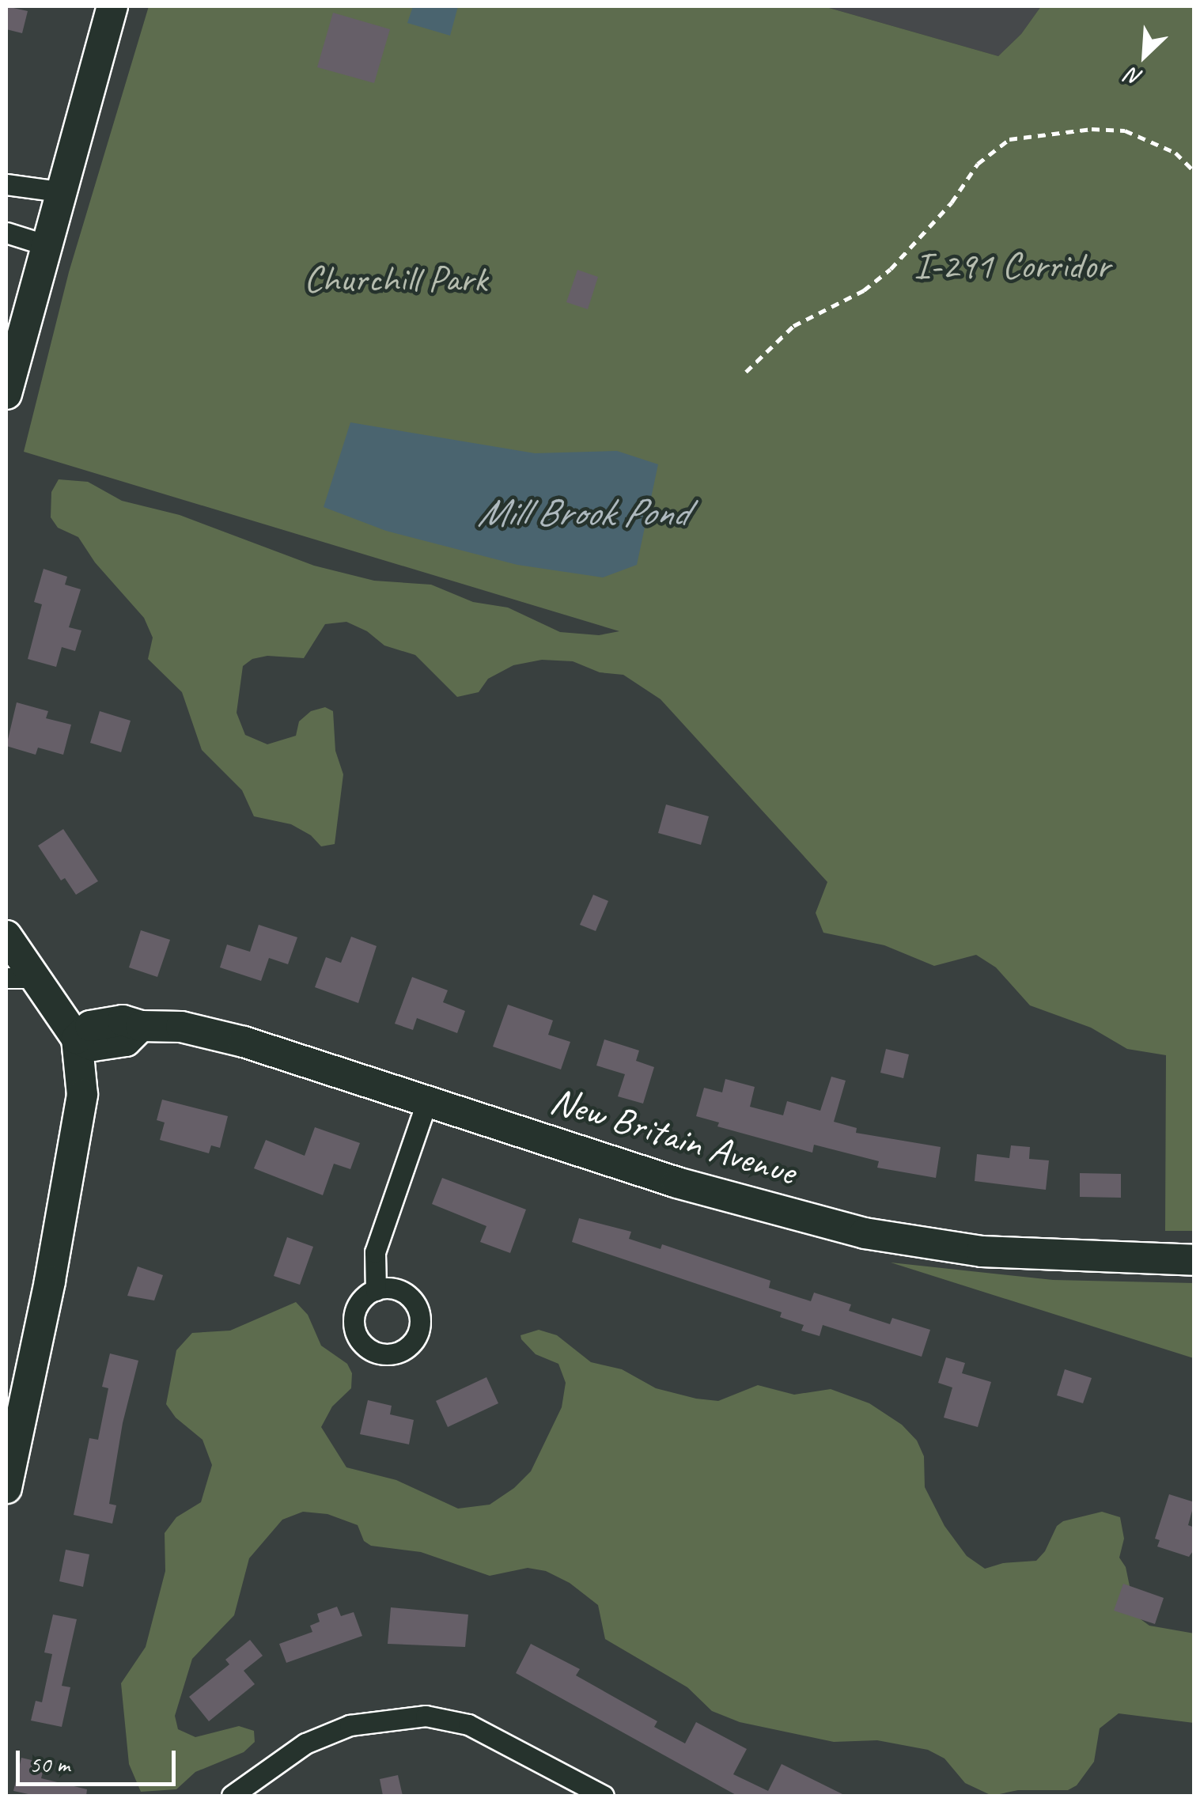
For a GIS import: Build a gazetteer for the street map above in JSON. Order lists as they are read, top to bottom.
{
  "streets": {
    "main road": ["New Britain Avenue"]
  },
  "water": ["Mill Brook Pond"],
  "parks": ["I-291 Corridor", "Churchill Park"],
  "scale_bar": "50 m",
  "north": "bottom left"
}
